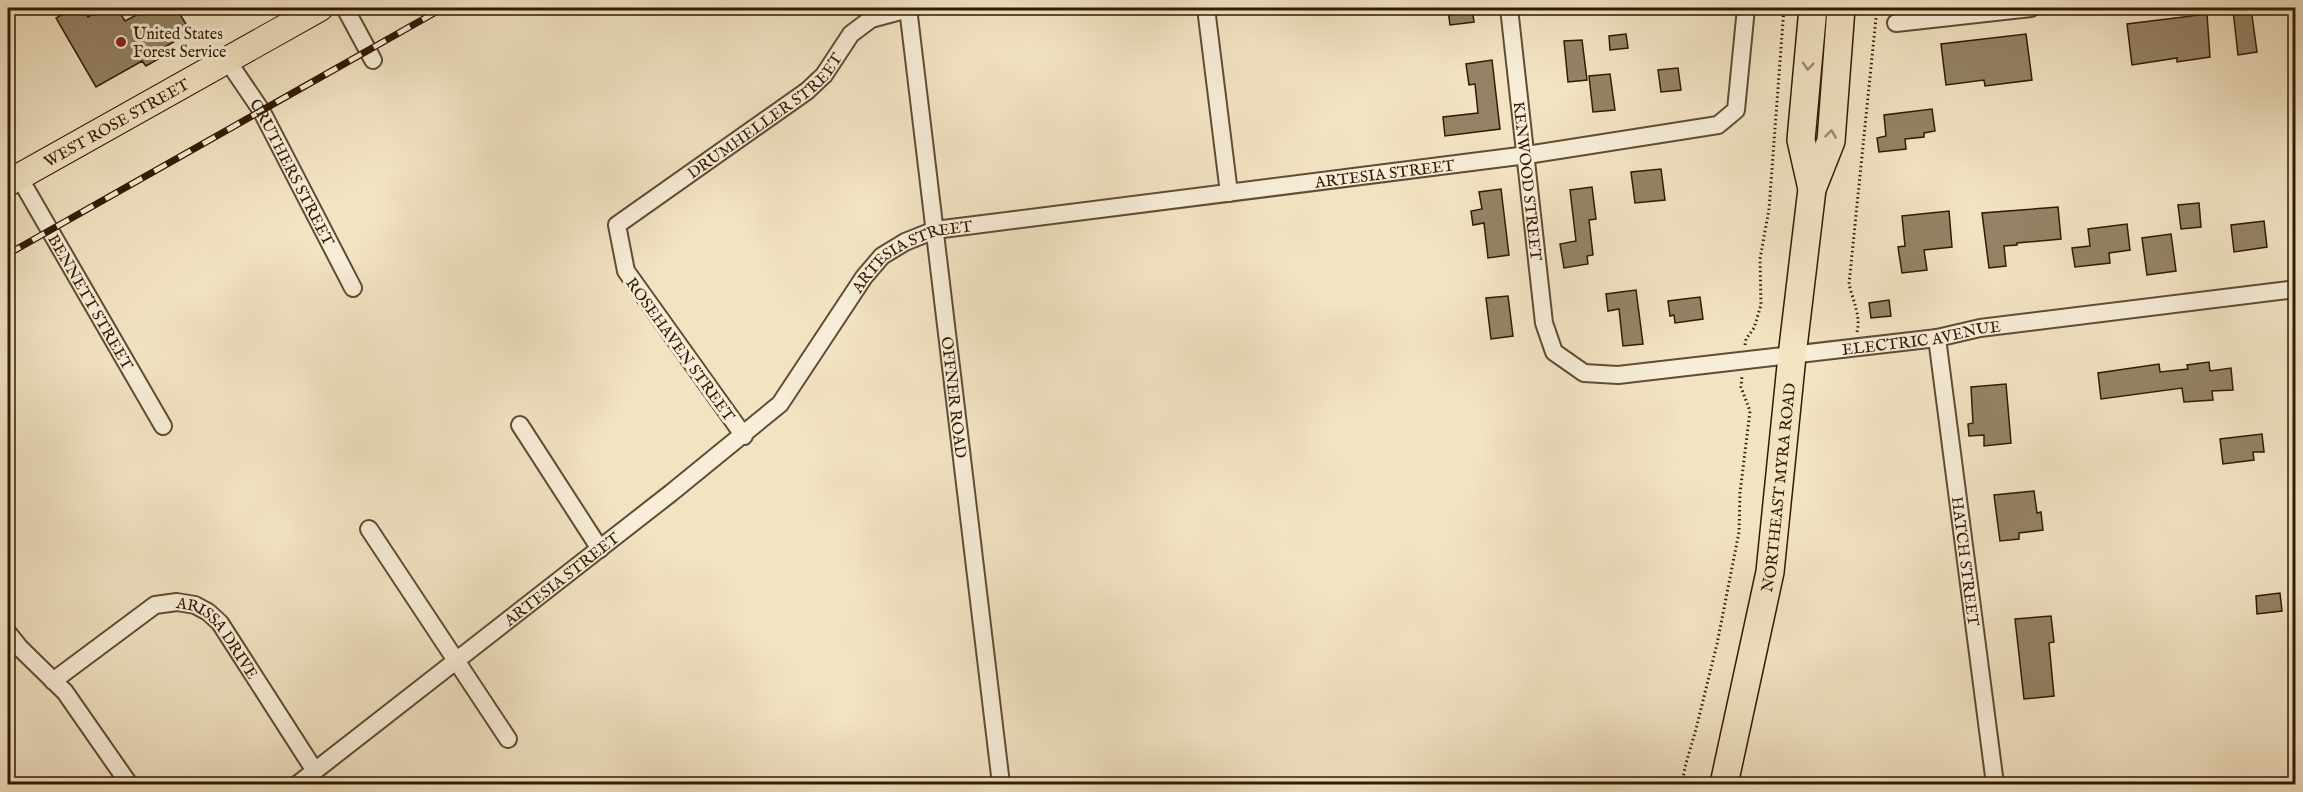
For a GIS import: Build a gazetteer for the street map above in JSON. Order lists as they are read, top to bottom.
{
  "streets": {
    "highway": ["NORTHEAST MYRA ROAD"],
    "main road": ["WEST ROSE STREET"],
    "street": [
      "DRUMHELLER STREET",
      "CRUTHERS STREET",
      "ARTESIA STREET",
      "KENWOOD STREET",
      "BENNETT STREET",
      "ELECTRIC AVENUE",
      "ROSEHAVEN STREET",
      "OFFNER ROAD",
      "HATCH STREET",
      "ARISSA DRIVE"
    ]
  },
  "crossings": [
    ["DRUMHELLER STREET", "ROSEHAVEN STREET"],
    ["DRUMHELLER STREET", "OFFNER ROAD"],
    ["WEST ROSE STREET", "CRUTHERS STREET"],
    ["WEST ROSE STREET", "BENNETT STREET"],
    ["ARTESIA STREET", "KENWOOD STREET"],
    ["ARTESIA STREET", "ROSEHAVEN STREET"],
    ["ARTESIA STREET", "OFFNER ROAD"],
    ["ARTESIA STREET", "ARISSA DRIVE"],
    ["KENWOOD STREET", "ELECTRIC AVENUE"],
    ["ELECTRIC AVENUE", "NORTHEAST MYRA ROAD"],
    ["ELECTRIC AVENUE", "HATCH STREET"]
  ],
  "places": ["United States Forest Service"]
}
